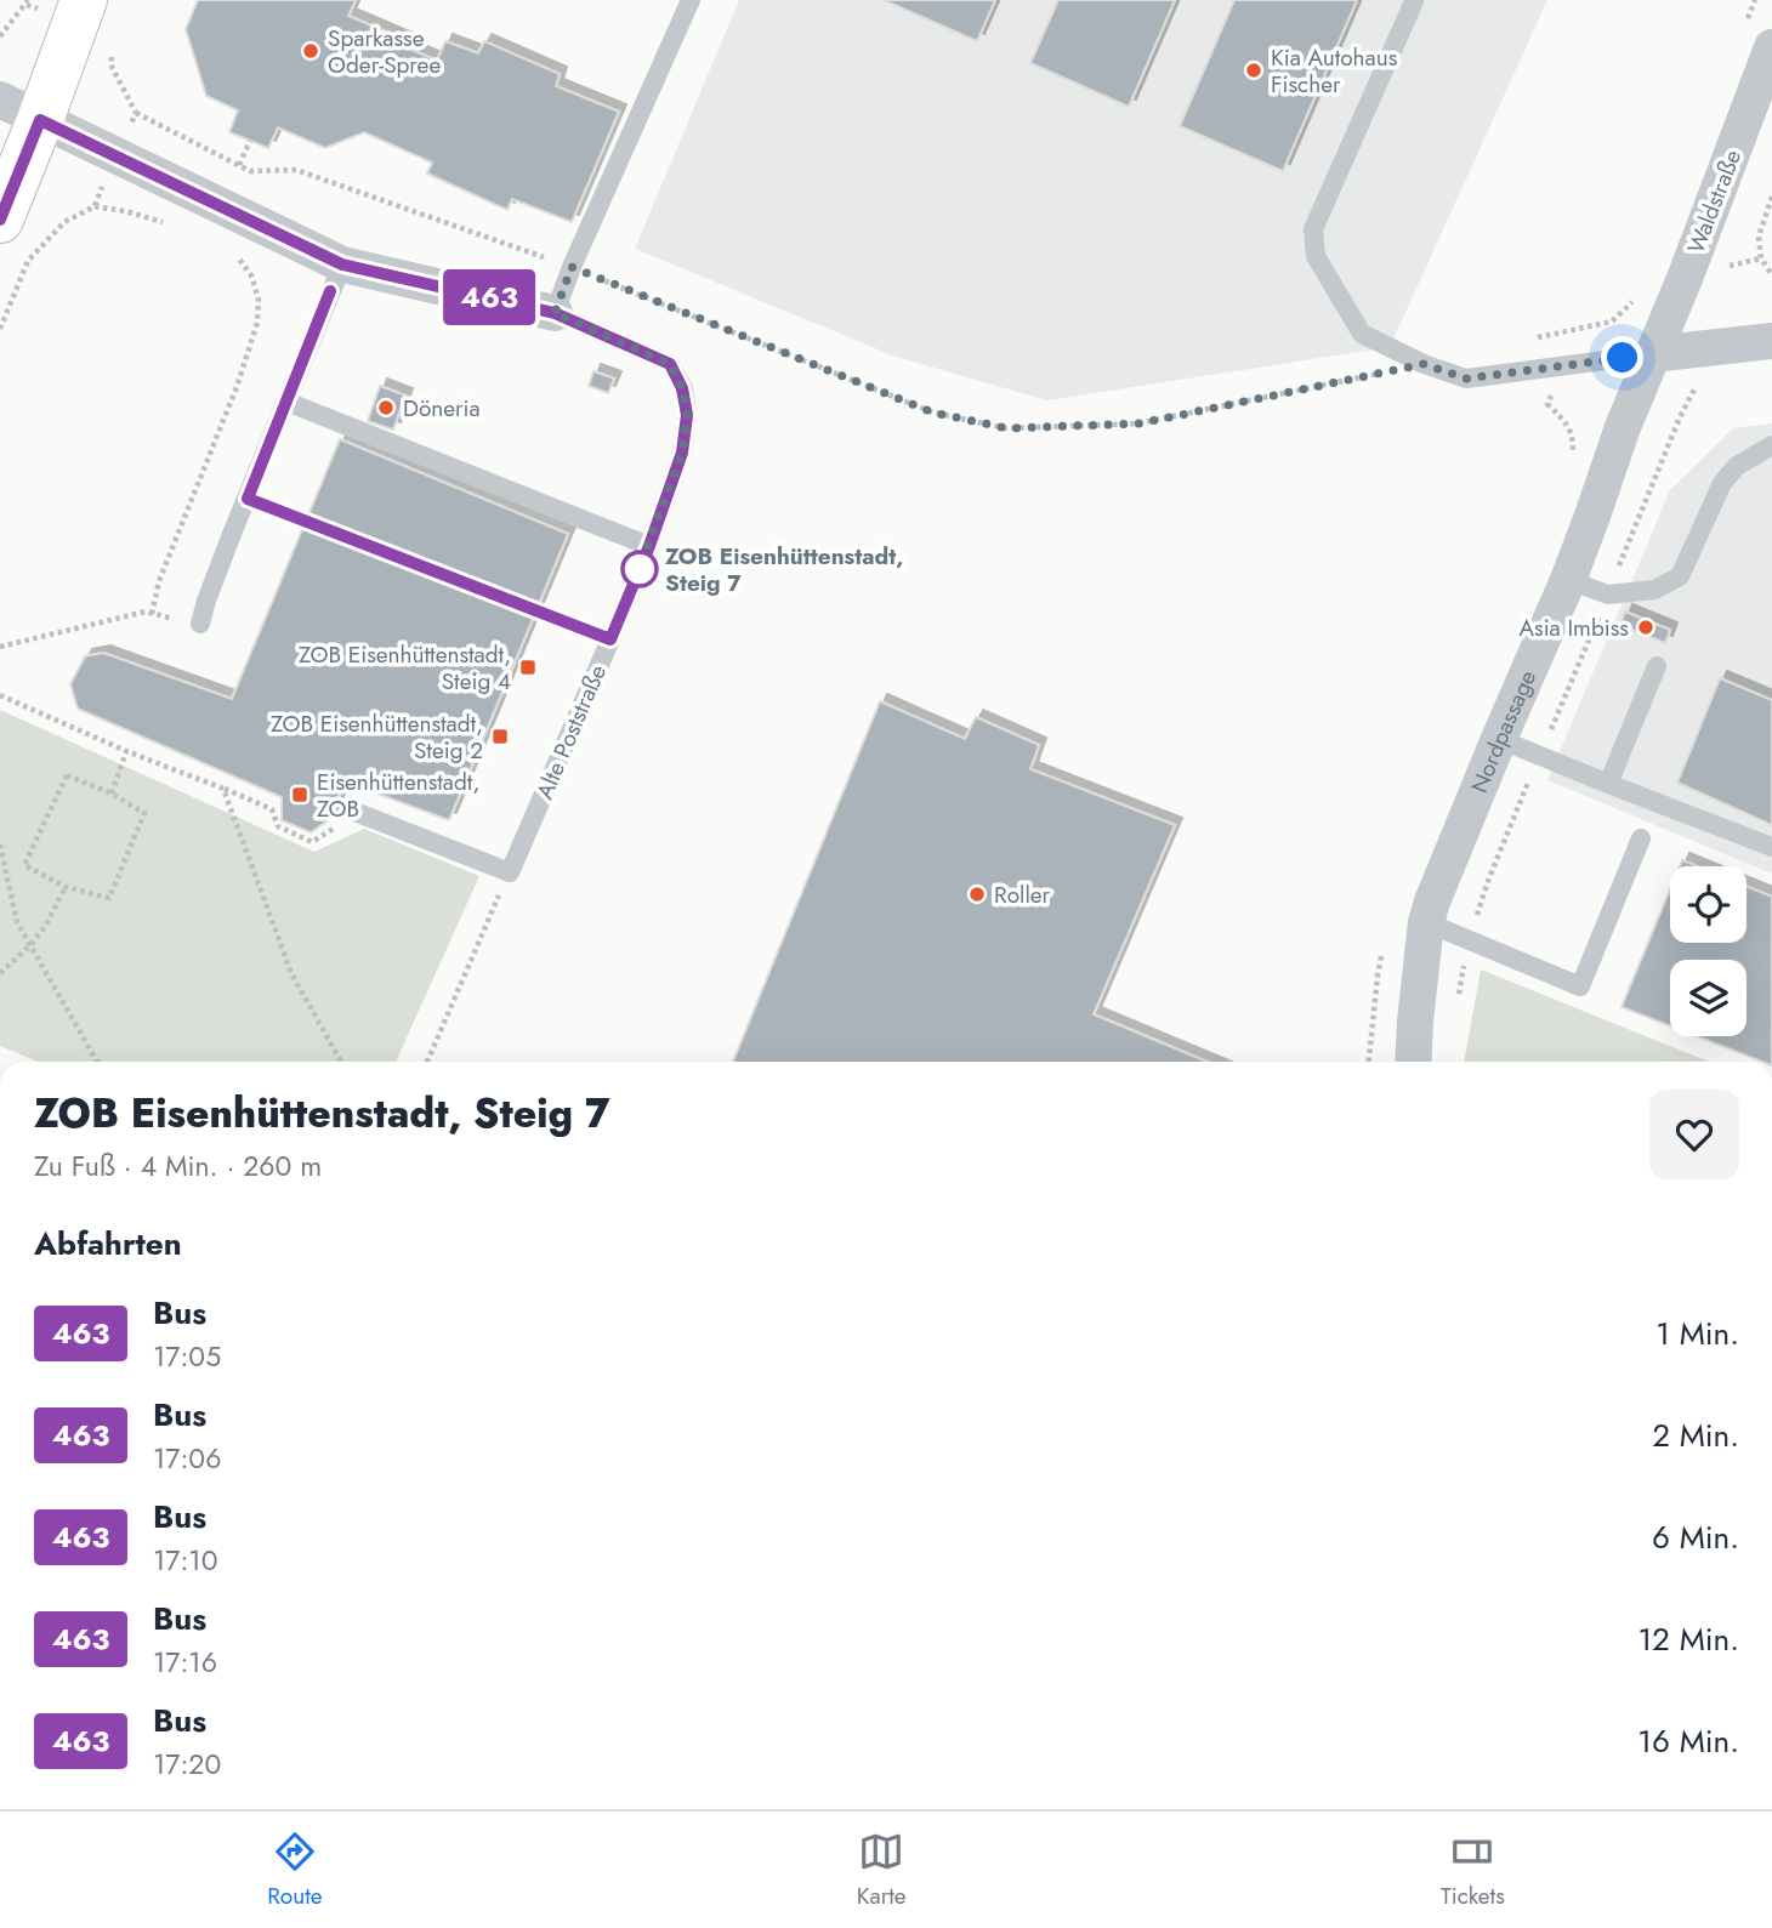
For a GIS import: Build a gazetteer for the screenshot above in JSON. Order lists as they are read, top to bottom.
{
  "streets": {
    "street": ["Waldstraße", "Alte Poststraße", "Nordpassage"]
  },
  "crossings": [
    ["Waldstraße", "Nordpassage"]
  ],
  "places": {
    "other": [
      "Sparkasse Oder-Spree",
      "Kia Autohaus Fischer",
      "Döneria",
      "ZOB Eisenhüttenstadt, Steig 7",
      "Asia Imbiss",
      "Roller"
    ],
    "transit": ["ZOB Eisenhüttenstadt, Steig 4", "ZOB Eisenhüttenstadt, Steig 2", "Eisenhüttenstadt, ZOB"]
  },
  "lines": ["bus line 463"],
  "page": {
    "on_map": "463",
    "heading": [
      ["ZOB Eisenhüttenstadt, Steig 7", "Zu Fuß · 4 Min. · 260 m"],
      "Abfahrten"
    ],
    "list": [
      {
        "mark": "463",
        "name": "Bus",
        "note": "17:05",
        "value": "1 Min."
      },
      {
        "mark": "463",
        "name": "Bus",
        "note": "17:06",
        "value": "2 Min."
      },
      {
        "mark": "463",
        "name": "Bus",
        "note": "17:10",
        "value": "6 Min."
      },
      {
        "mark": "463",
        "name": "Bus",
        "note": "17:16",
        "value": "12 Min."
      },
      {
        "mark": "463",
        "name": "Bus",
        "note": "17:20",
        "value": "16 Min."
      }
    ],
    "tabs": ["Route", "Karte", "Tickets"]
  }
}
